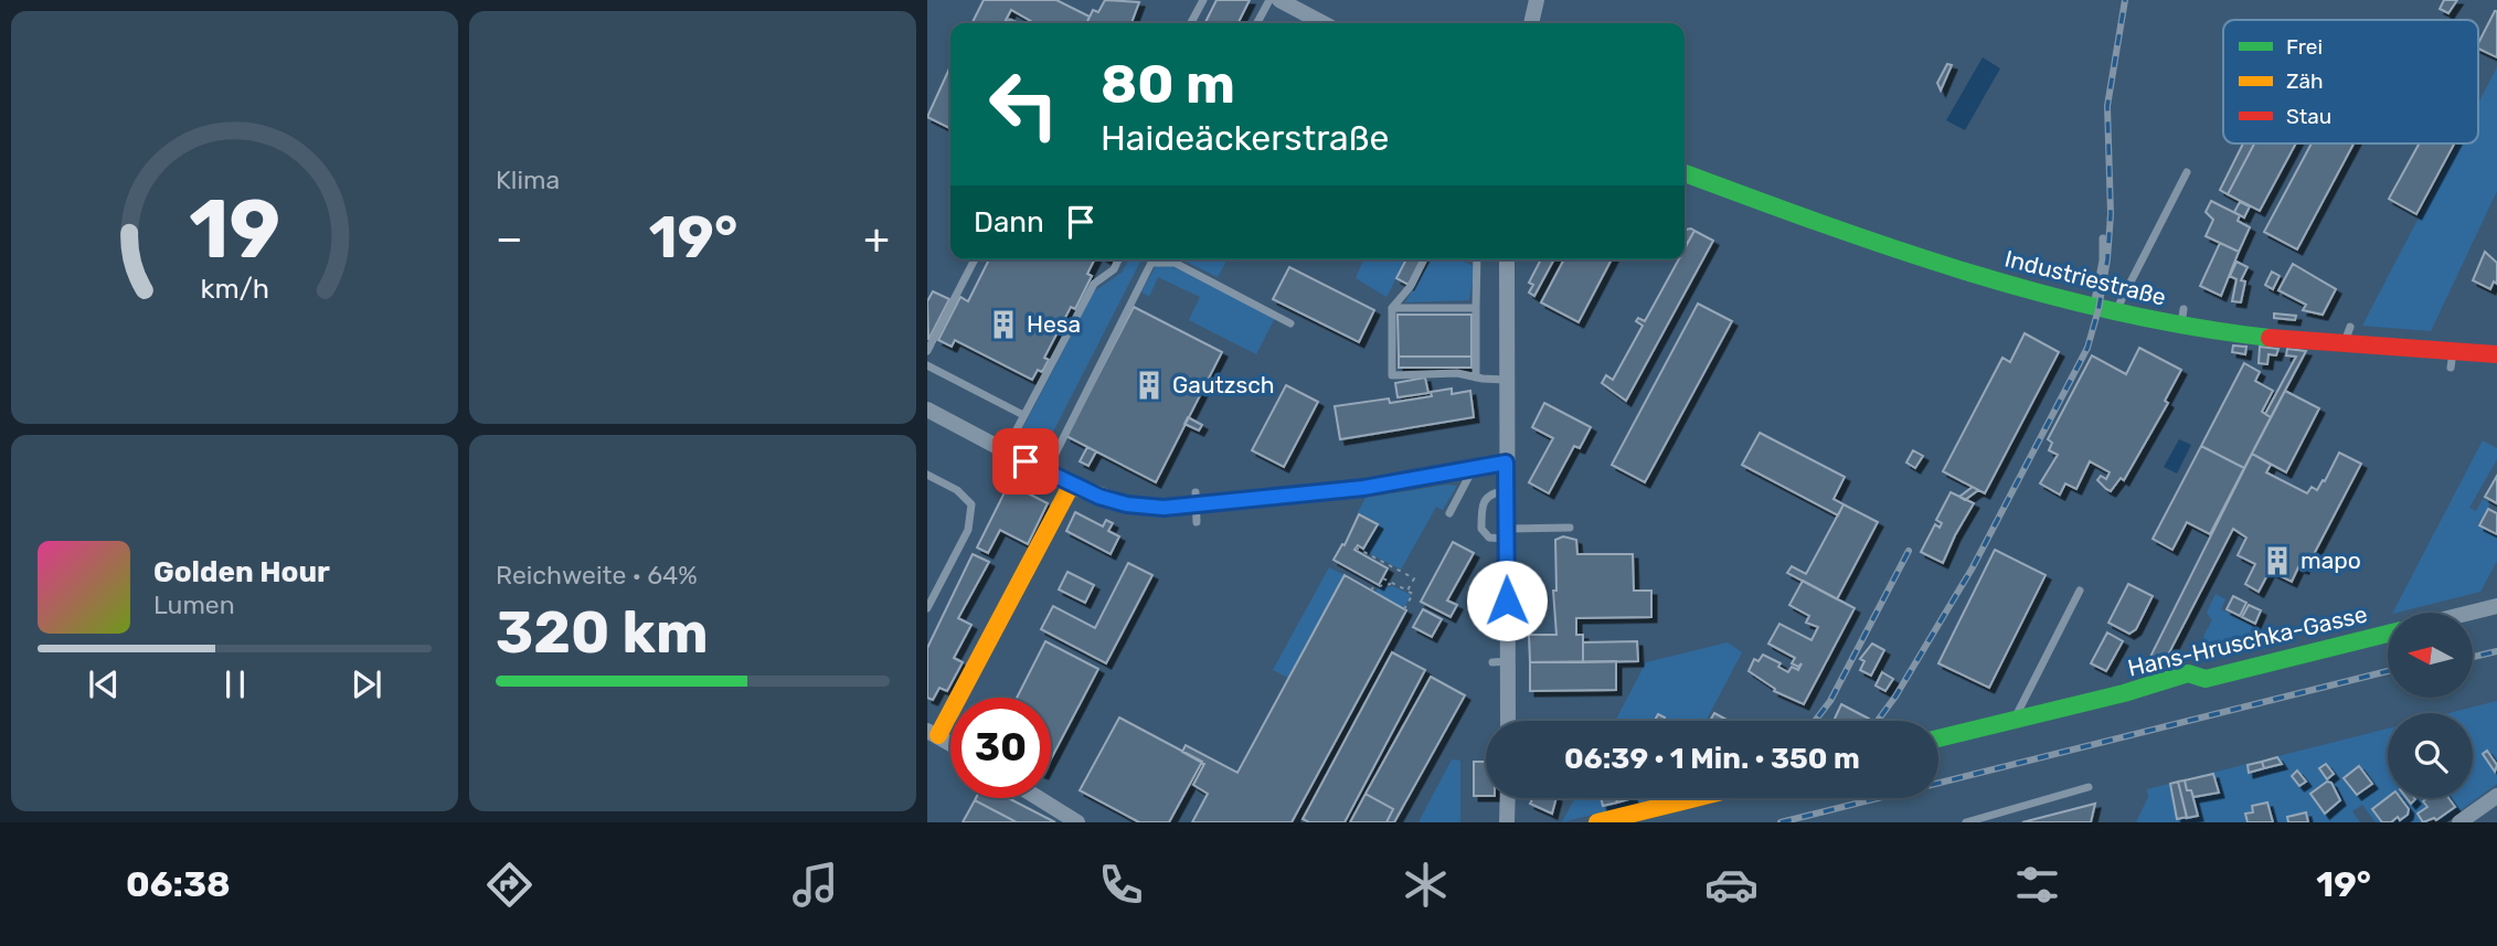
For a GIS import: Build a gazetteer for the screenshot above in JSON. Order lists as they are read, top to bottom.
{
  "streets": {
    "street": ["Industriestraße", "Hans-Hruschka-Gasse"]
  },
  "places": {
    "building": ["Hesa", "Gautzsch", "mapo"]
  },
  "legend": ["Frei", "Zäh", "Stau"],
  "north": "left",
  "page": {
    "tile": [
      "Klima",
      ["Reichweite · 64%", "320 km"]
    ],
    "turn": ["80 m", "Haideäckerstraße"],
    "then": "Dann",
    "heat": ["−", "19°", "+"],
    "song": ["Golden Hour", "Lumen"],
    "limit": "30",
    "trip": "06:39 · 1 Min. · 350 m",
    "tabs": ["06:38", "19°"],
    "gauge": ["19", "km/h"]
  }
}
